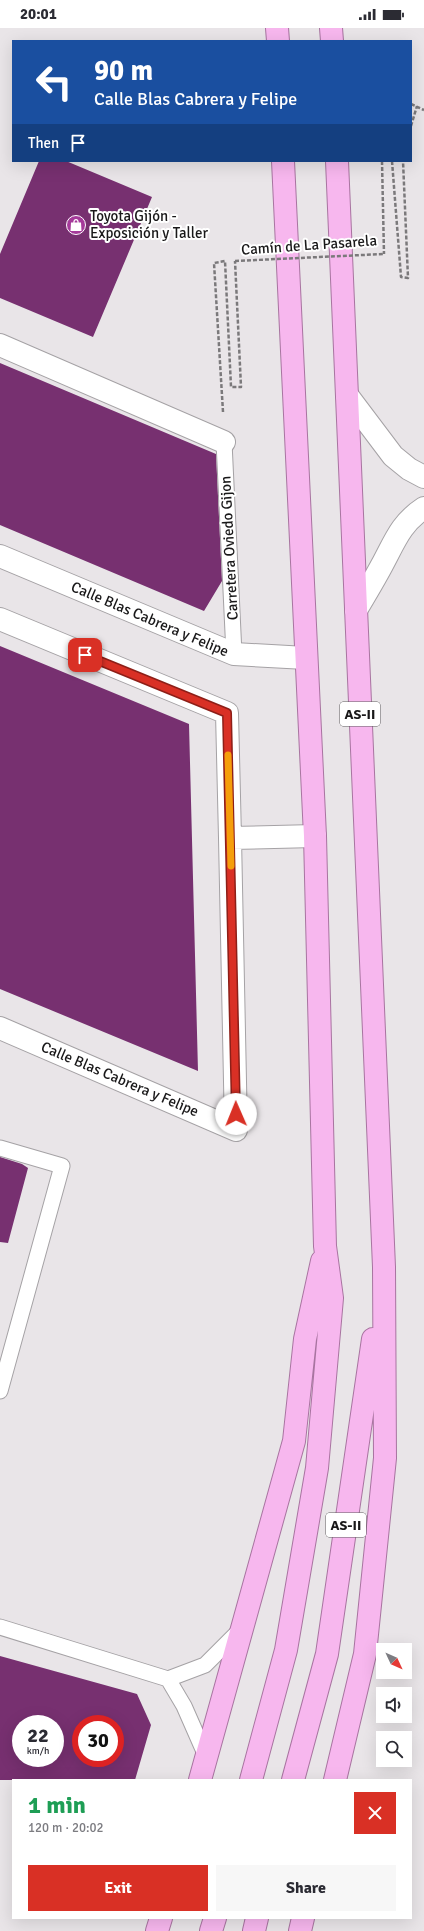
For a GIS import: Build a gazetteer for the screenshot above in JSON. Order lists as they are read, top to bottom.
{
  "streets": {
    "highway": ["AS-II"],
    "street": ["Calle Blas Cabrera y Felipe"],
    "lane": ["Carretera Oviedo Gijon"],
    "path": ["Camín de La Pasarela"]
  },
  "crossings": [
    ["Camín de La Pasarela", "Carretera Oviedo Gijon"],
    ["Carretera Oviedo Gijon", "Calle Blas Cabrera y Felipe"],
    ["Calle Blas Cabrera y Felipe", "AS-II"]
  ],
  "places": {
    "shop": ["Toyota Gijón - Exposición y Taller"]
  },
  "north": "bottom right",
  "page": {
    "status": "20:01",
    "turn": ["90 m", "Calle Blas Cabrera y Felipe"],
    "then": "Then",
    "speed": "22 km/h",
    "limit": "30",
    "heading": ["1 min", "120 m · 20:02"],
    "buttons": ["Exit", "Share"]
  }
}
